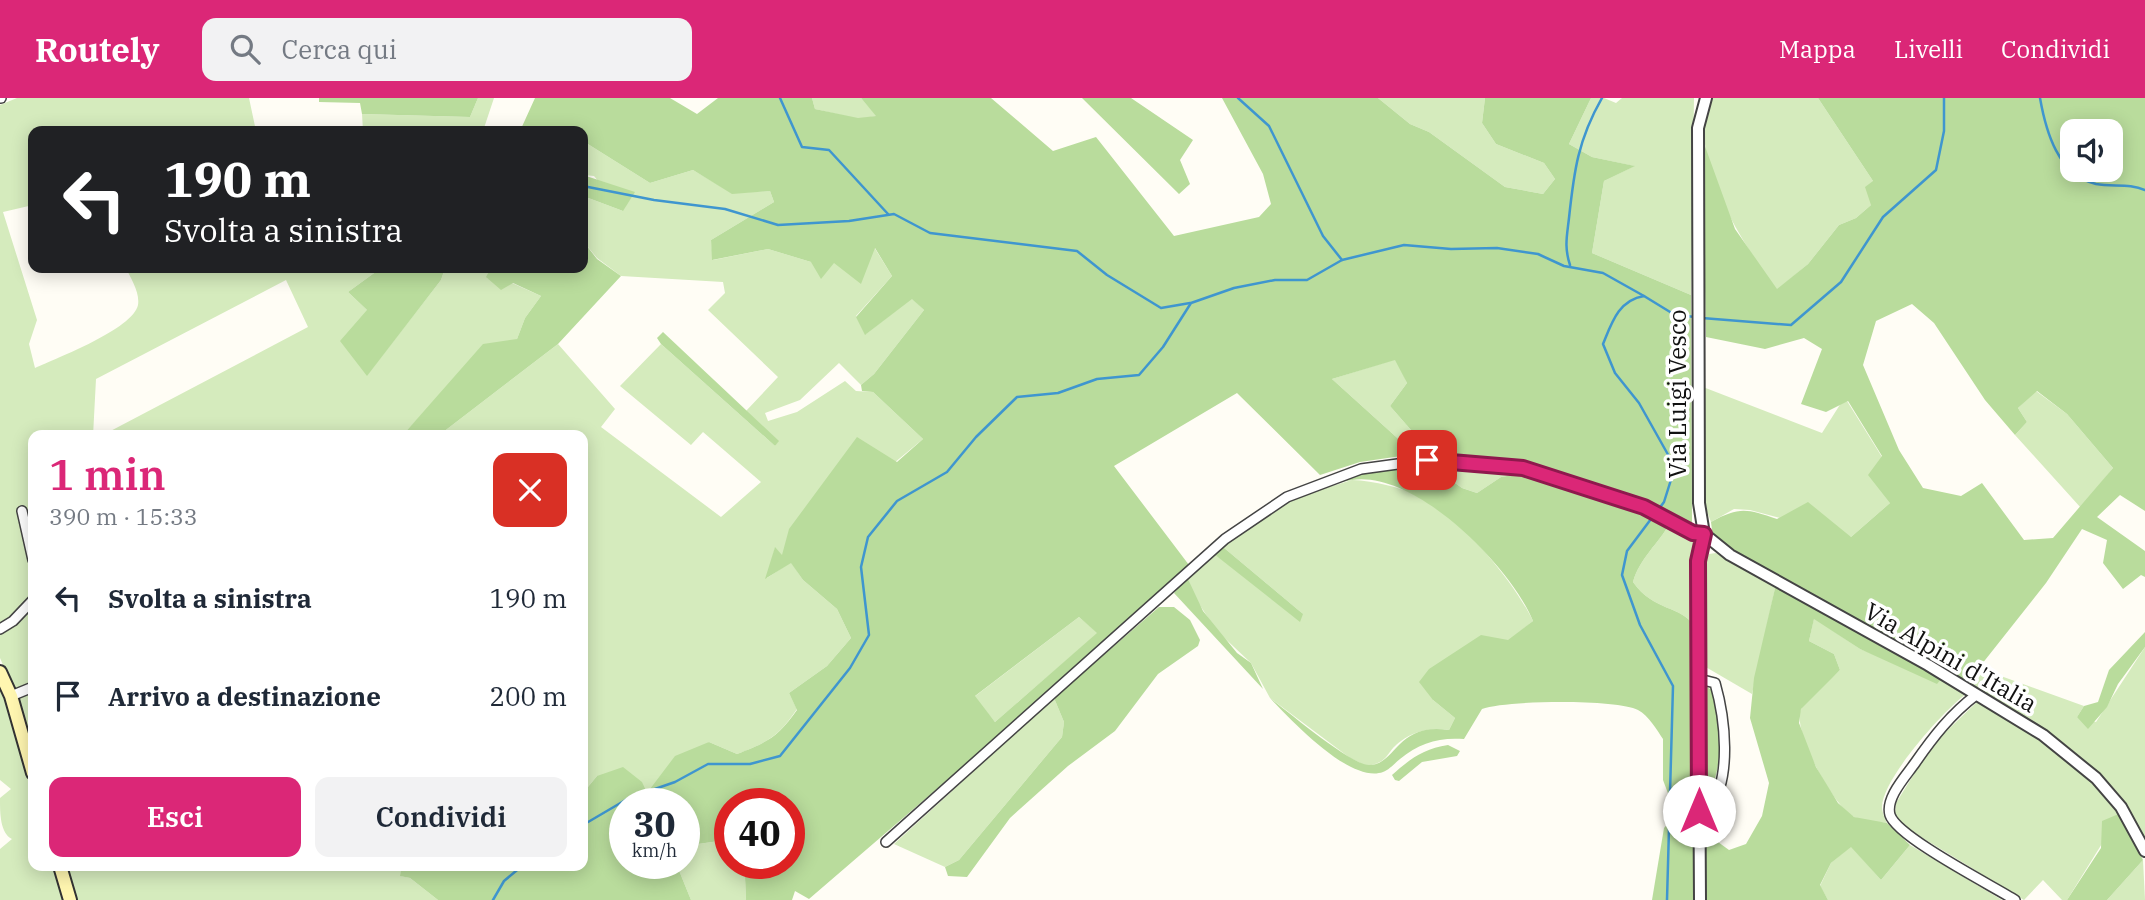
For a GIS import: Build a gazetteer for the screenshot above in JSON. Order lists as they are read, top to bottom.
{
  "streets": {
    "street": ["Via Luigi Vesco", "Via Alpini d'Italia"]
  },
  "crossings": [
    ["Via Luigi Vesco", "Via Alpini d'Italia"]
  ],
  "page": {
    "header": "Routely",
    "search": "Cerca qui",
    "nav": ["Mappa", "Livelli", "Condividi"],
    "turn": ["190 m", "Svolta a sinistra"],
    "heading": ["1 min", "390 m · 15:33"],
    "list": [
      {
        "name": "Svolta a sinistra",
        "value": "190 m"
      },
      {
        "name": "Arrivo a destinazione",
        "value": "200 m"
      }
    ],
    "buttons": ["Esci", "Condividi"],
    "speed": "30 km/h",
    "limit": "40"
  }
}
